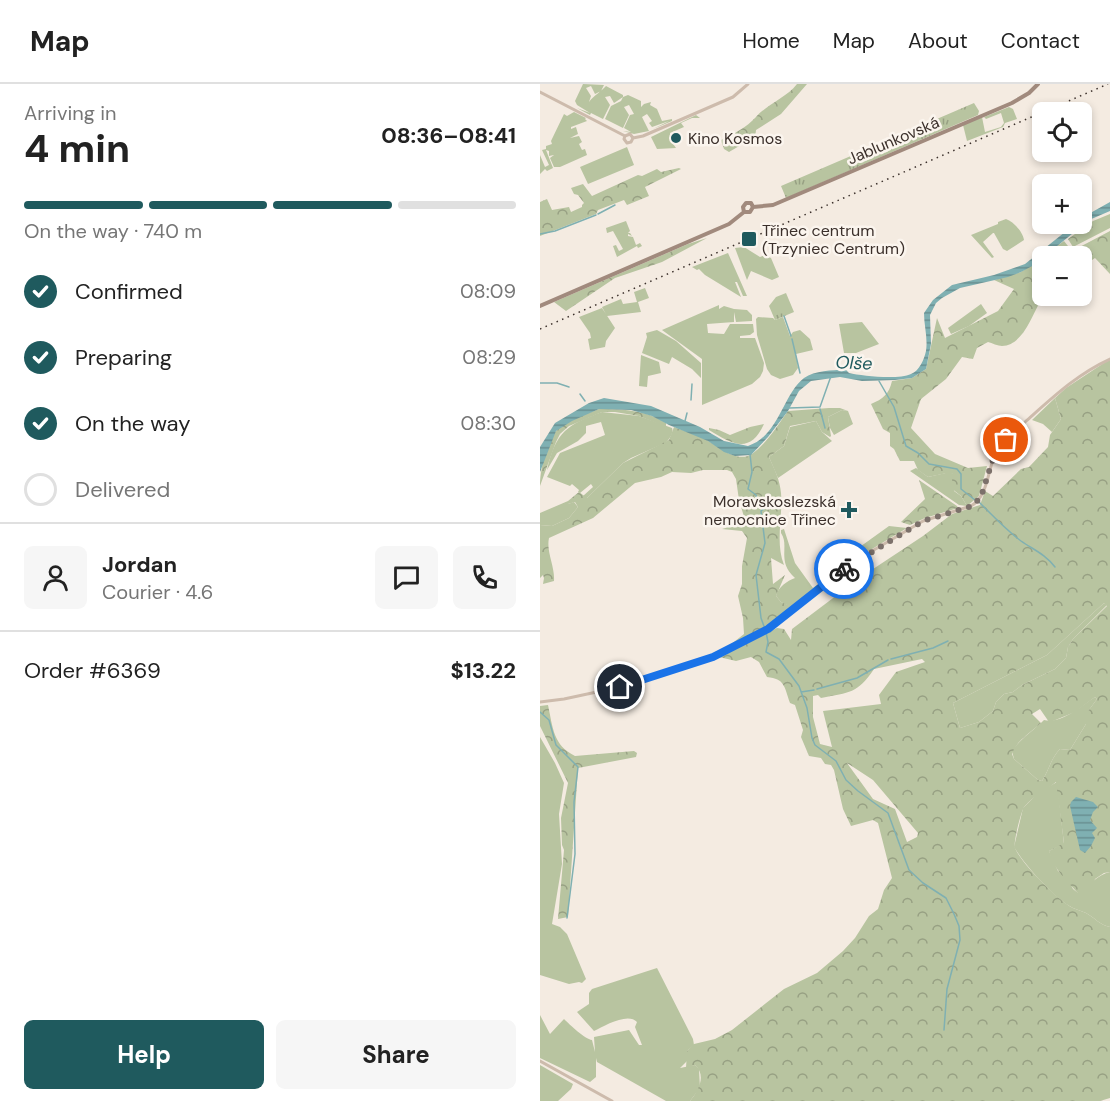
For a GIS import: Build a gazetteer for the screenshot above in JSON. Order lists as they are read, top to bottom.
{
  "streets": {
    "main road": ["Jablunkovská"]
  },
  "water": ["Olše"],
  "places": {
    "other": ["Kino Kosmos"],
    "transit": ["Třinec centrum (Trzyniec Centrum)"],
    "health": ["Moravskoslezská nemocnice Třinec"]
  },
  "page": {
    "header": "Map",
    "nav": [
      "Home",
      "Map",
      "About",
      "Contact"
    ],
    "heading": ["4 min", "Arriving in", "08:36–08:41"],
    "panel": [
      "Jordan",
      "Courier · 4.6",
      "Order #6369",
      "$13.22"
    ],
    "map_buttons": ["+", "−"],
    "bar": "On the way · 740 m",
    "list": [
      ["Confirmed", "08:09"],
      ["Preparing", "08:29"],
      ["On the way", "08:30"],
      "Delivered"
    ],
    "buttons": ["Help", "Share"]
  }
}
